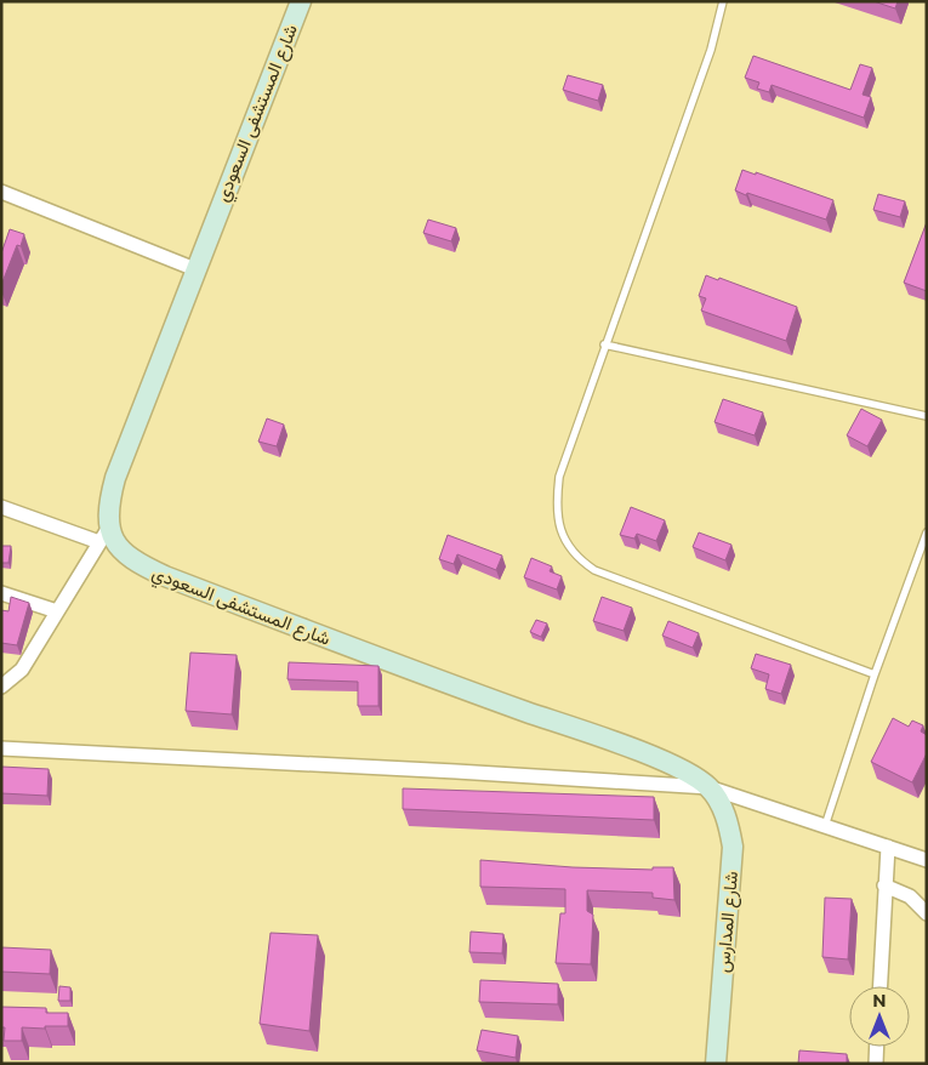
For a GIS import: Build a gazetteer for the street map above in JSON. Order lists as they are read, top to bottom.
{
  "streets": {
    "street": ["شارع المستشفى السعودي", "شارع المدارس"]
  },
  "crossings": [
    ["شارع المستشفى السعودي", "شارع المدارس"]
  ],
  "north": "top"
}
